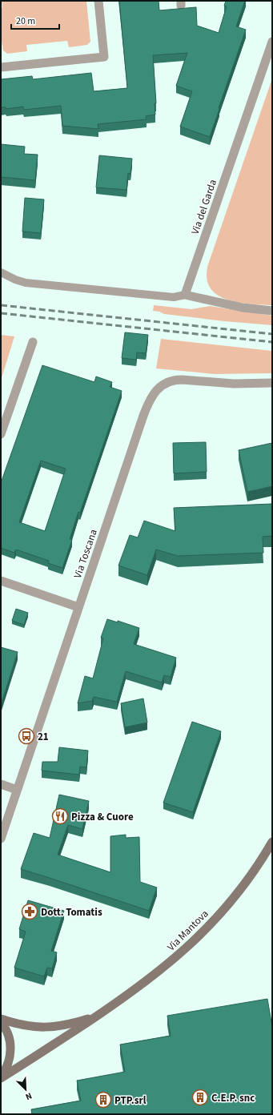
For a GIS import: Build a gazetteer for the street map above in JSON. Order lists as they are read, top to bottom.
{
  "streets": {
    "main road": ["Via Mantova"],
    "street": ["Via del Garda", "Via Toscana"]
  },
  "places": {
    "bus stop": ["21"],
    "restaurant": ["Pizza & Cuore"],
    "pharmacy": ["Dott. Tomatis"],
    "building": ["C.E.P. snc", "PTP.srl"]
  },
  "scale_bar": "20 m",
  "north": "bottom right"
}
